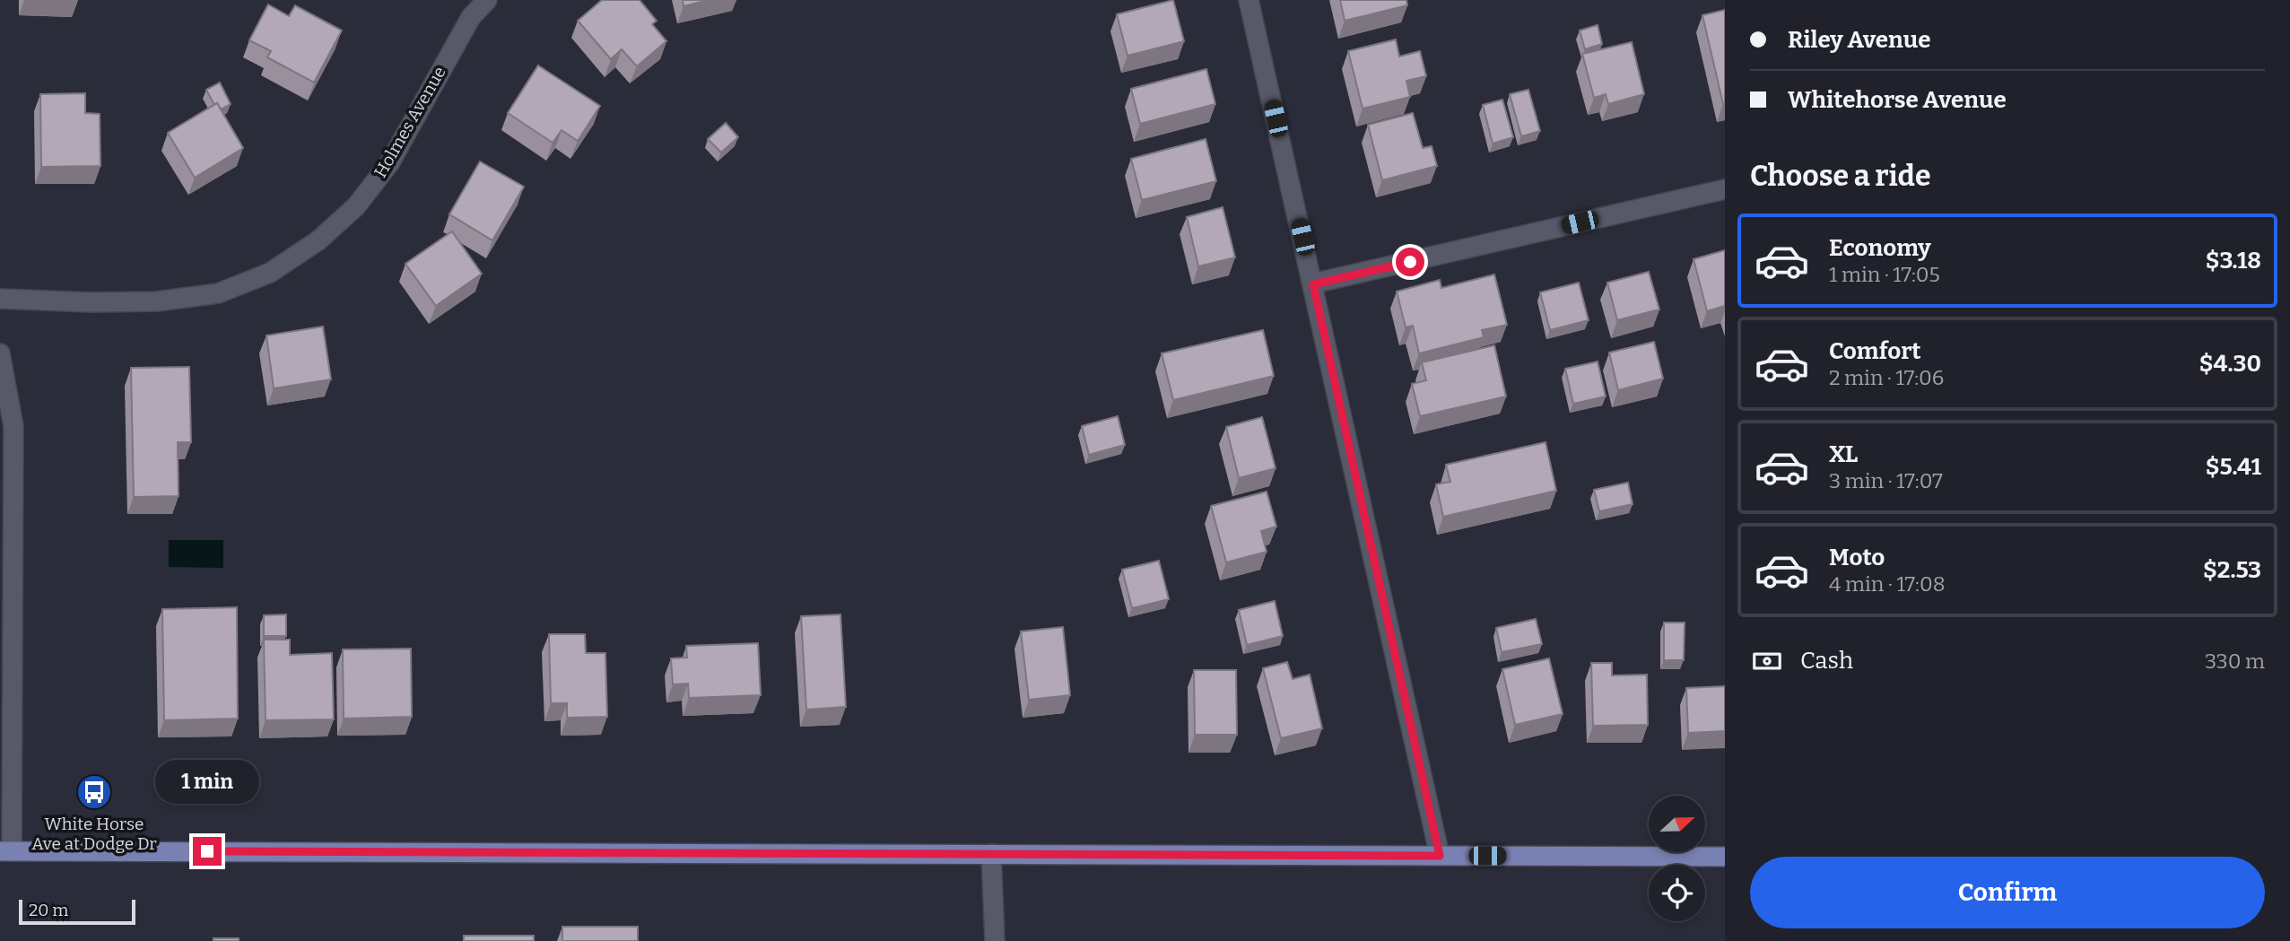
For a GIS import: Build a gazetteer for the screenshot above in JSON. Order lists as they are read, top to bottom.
{
  "streets": {
    "street": ["Holmes Avenue"]
  },
  "places": {
    "bus stop": ["White Horse Ave at Dodge Dr"]
  },
  "scale_bar": "20 m",
  "north": "right",
  "page": {
    "banner": ["Riley Avenue", "Whitehorse Avenue"],
    "heading": "Choose a ride",
    "list": [
      {
        "name": "Economy",
        "note": "1 min · 17:05",
        "value": "$3.18"
      },
      {
        "name": "Comfort",
        "note": "2 min · 17:06",
        "value": "$4.30"
      },
      {
        "name": "XL",
        "note": "3 min · 17:07",
        "value": "$5.41"
      },
      {
        "name": "Moto",
        "note": "4 min · 17:08",
        "value": "$2.53"
      }
    ],
    "pay": ["Cash", "330 m"],
    "bubble": "1 min",
    "buttons": "Confirm",
    "scale": "20 m"
  }
}
